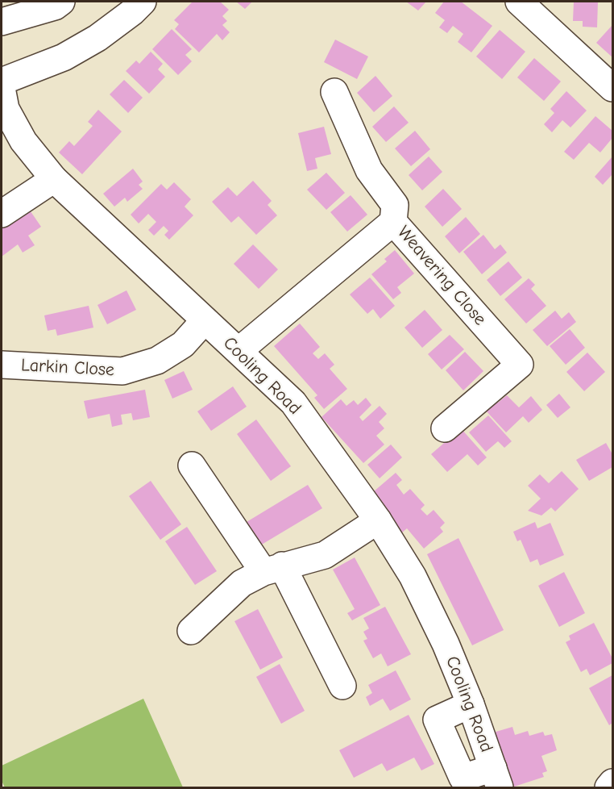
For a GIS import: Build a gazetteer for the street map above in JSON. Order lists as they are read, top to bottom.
{
  "streets": {
    "street": ["Weavering Close", "Larkin Close", "Cooling Road"]
  },
  "crossings": [
    ["Weavering Close", "Cooling Road"],
    ["Larkin Close", "Cooling Road"]
  ]
}
